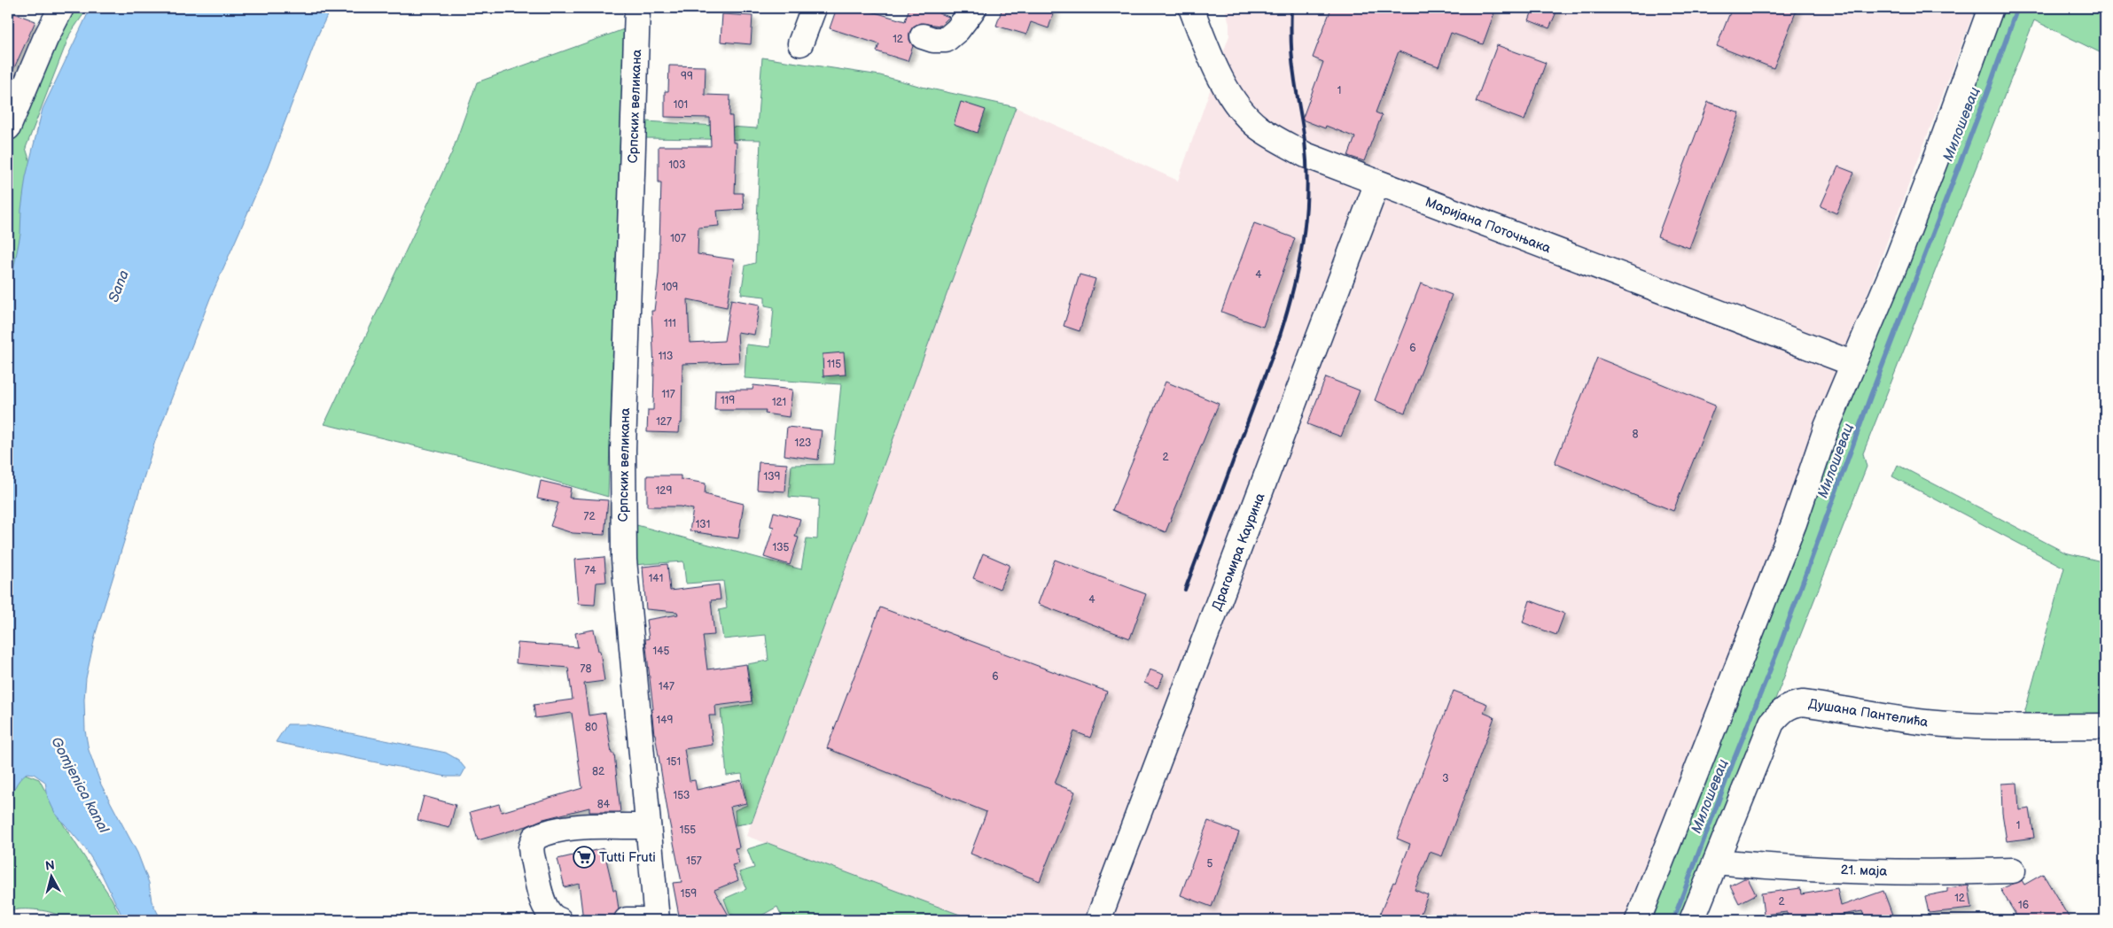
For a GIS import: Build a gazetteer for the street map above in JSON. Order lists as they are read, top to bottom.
{
  "streets": {
    "street": [
      "Српских великана",
      "Маријана Поточњака",
      "Драгомира Каурина",
      "Душана Пантелића",
      "21. маја"
    ]
  },
  "crossings": [
    ["Маријана Поточњака", "Драгомира Каурина"],
    ["Душана Пантелића", "21. маја"]
  ],
  "water": ["Милошевац", "Sana", "Gomjenica kanal"],
  "places": {
    "supermarket": ["Tutti Fruti"]
  },
  "house_numbers": [
    "12",
    "99",
    "1",
    "101",
    "103",
    "107",
    "4",
    "109",
    "111",
    "6",
    "113",
    "115",
    "117",
    "119",
    "121",
    "127",
    "8",
    "123",
    "2",
    "139",
    "129",
    "72",
    "131",
    "135",
    "74",
    "141",
    "4",
    "145",
    "78",
    "6",
    "147",
    "149",
    "80",
    "151",
    "82",
    "3",
    "153",
    "84",
    "1",
    "155",
    "157",
    "5",
    "159",
    "12",
    "2",
    "16"
  ],
  "north": "top"
}
